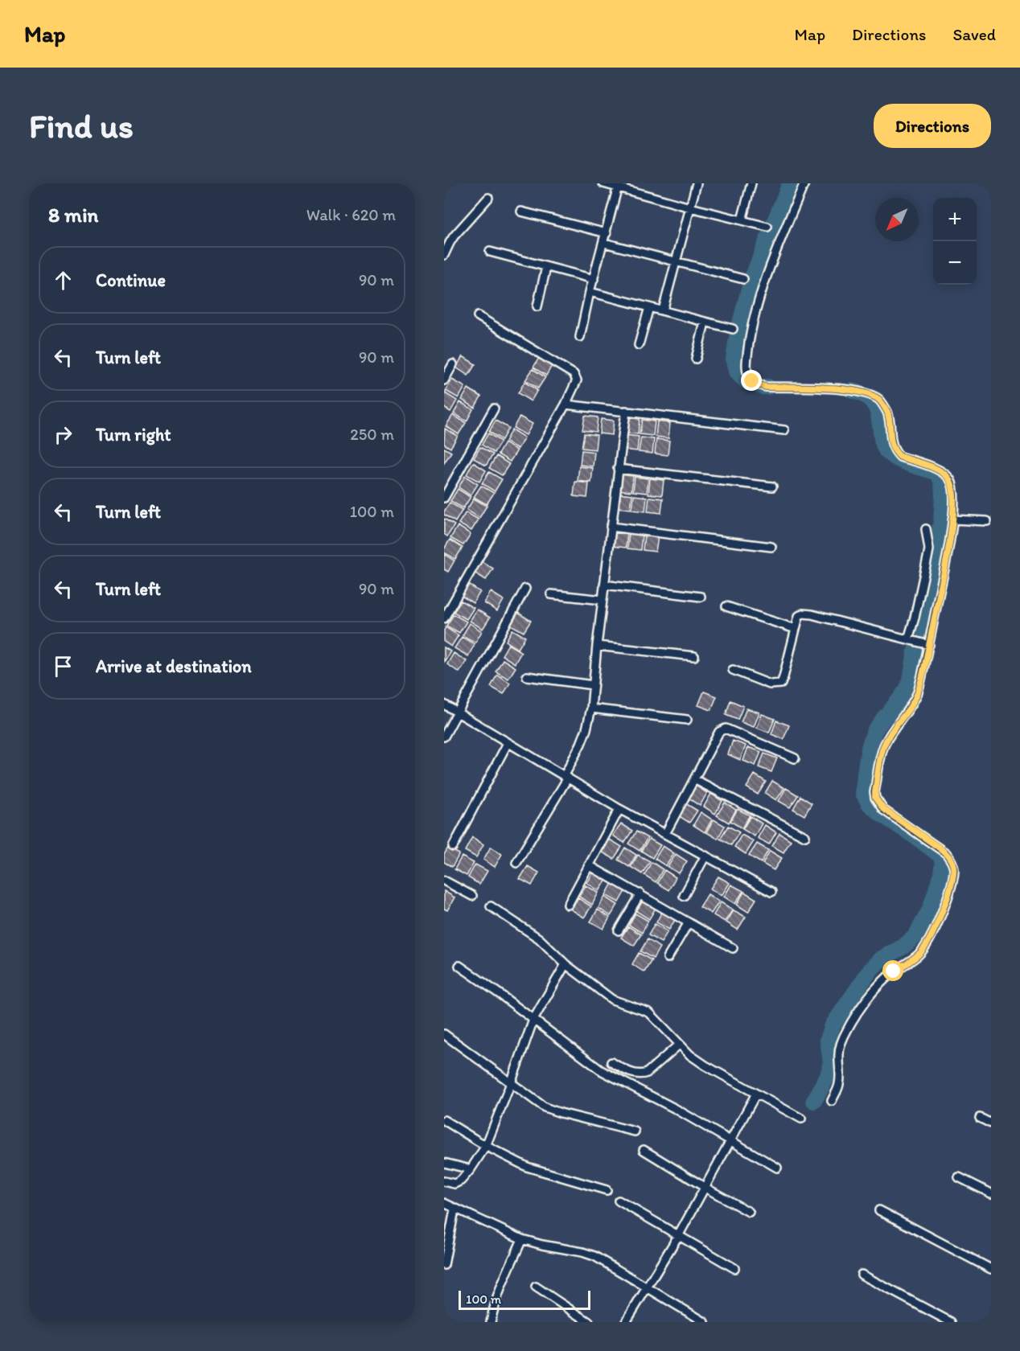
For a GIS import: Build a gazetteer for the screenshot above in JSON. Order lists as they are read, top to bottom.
{
  "scale_bar": "100 m",
  "north": "bottom left",
  "page": {
    "header": "Map",
    "nav": ["Map", "Directions", "Saved"],
    "buttons": "Directions",
    "title": "Find us",
    "heading": ["8 min", "Walk · 620 m"],
    "map_buttons": ["+", "−"],
    "list": [
      ["Continue", "90 m"],
      ["Turn left", "90 m"],
      ["Turn right", "250 m"],
      ["Turn left", "100 m"],
      ["Turn left", "90 m"],
      "Arrive at destination"
    ],
    "scale": "100 m"
  }
}
